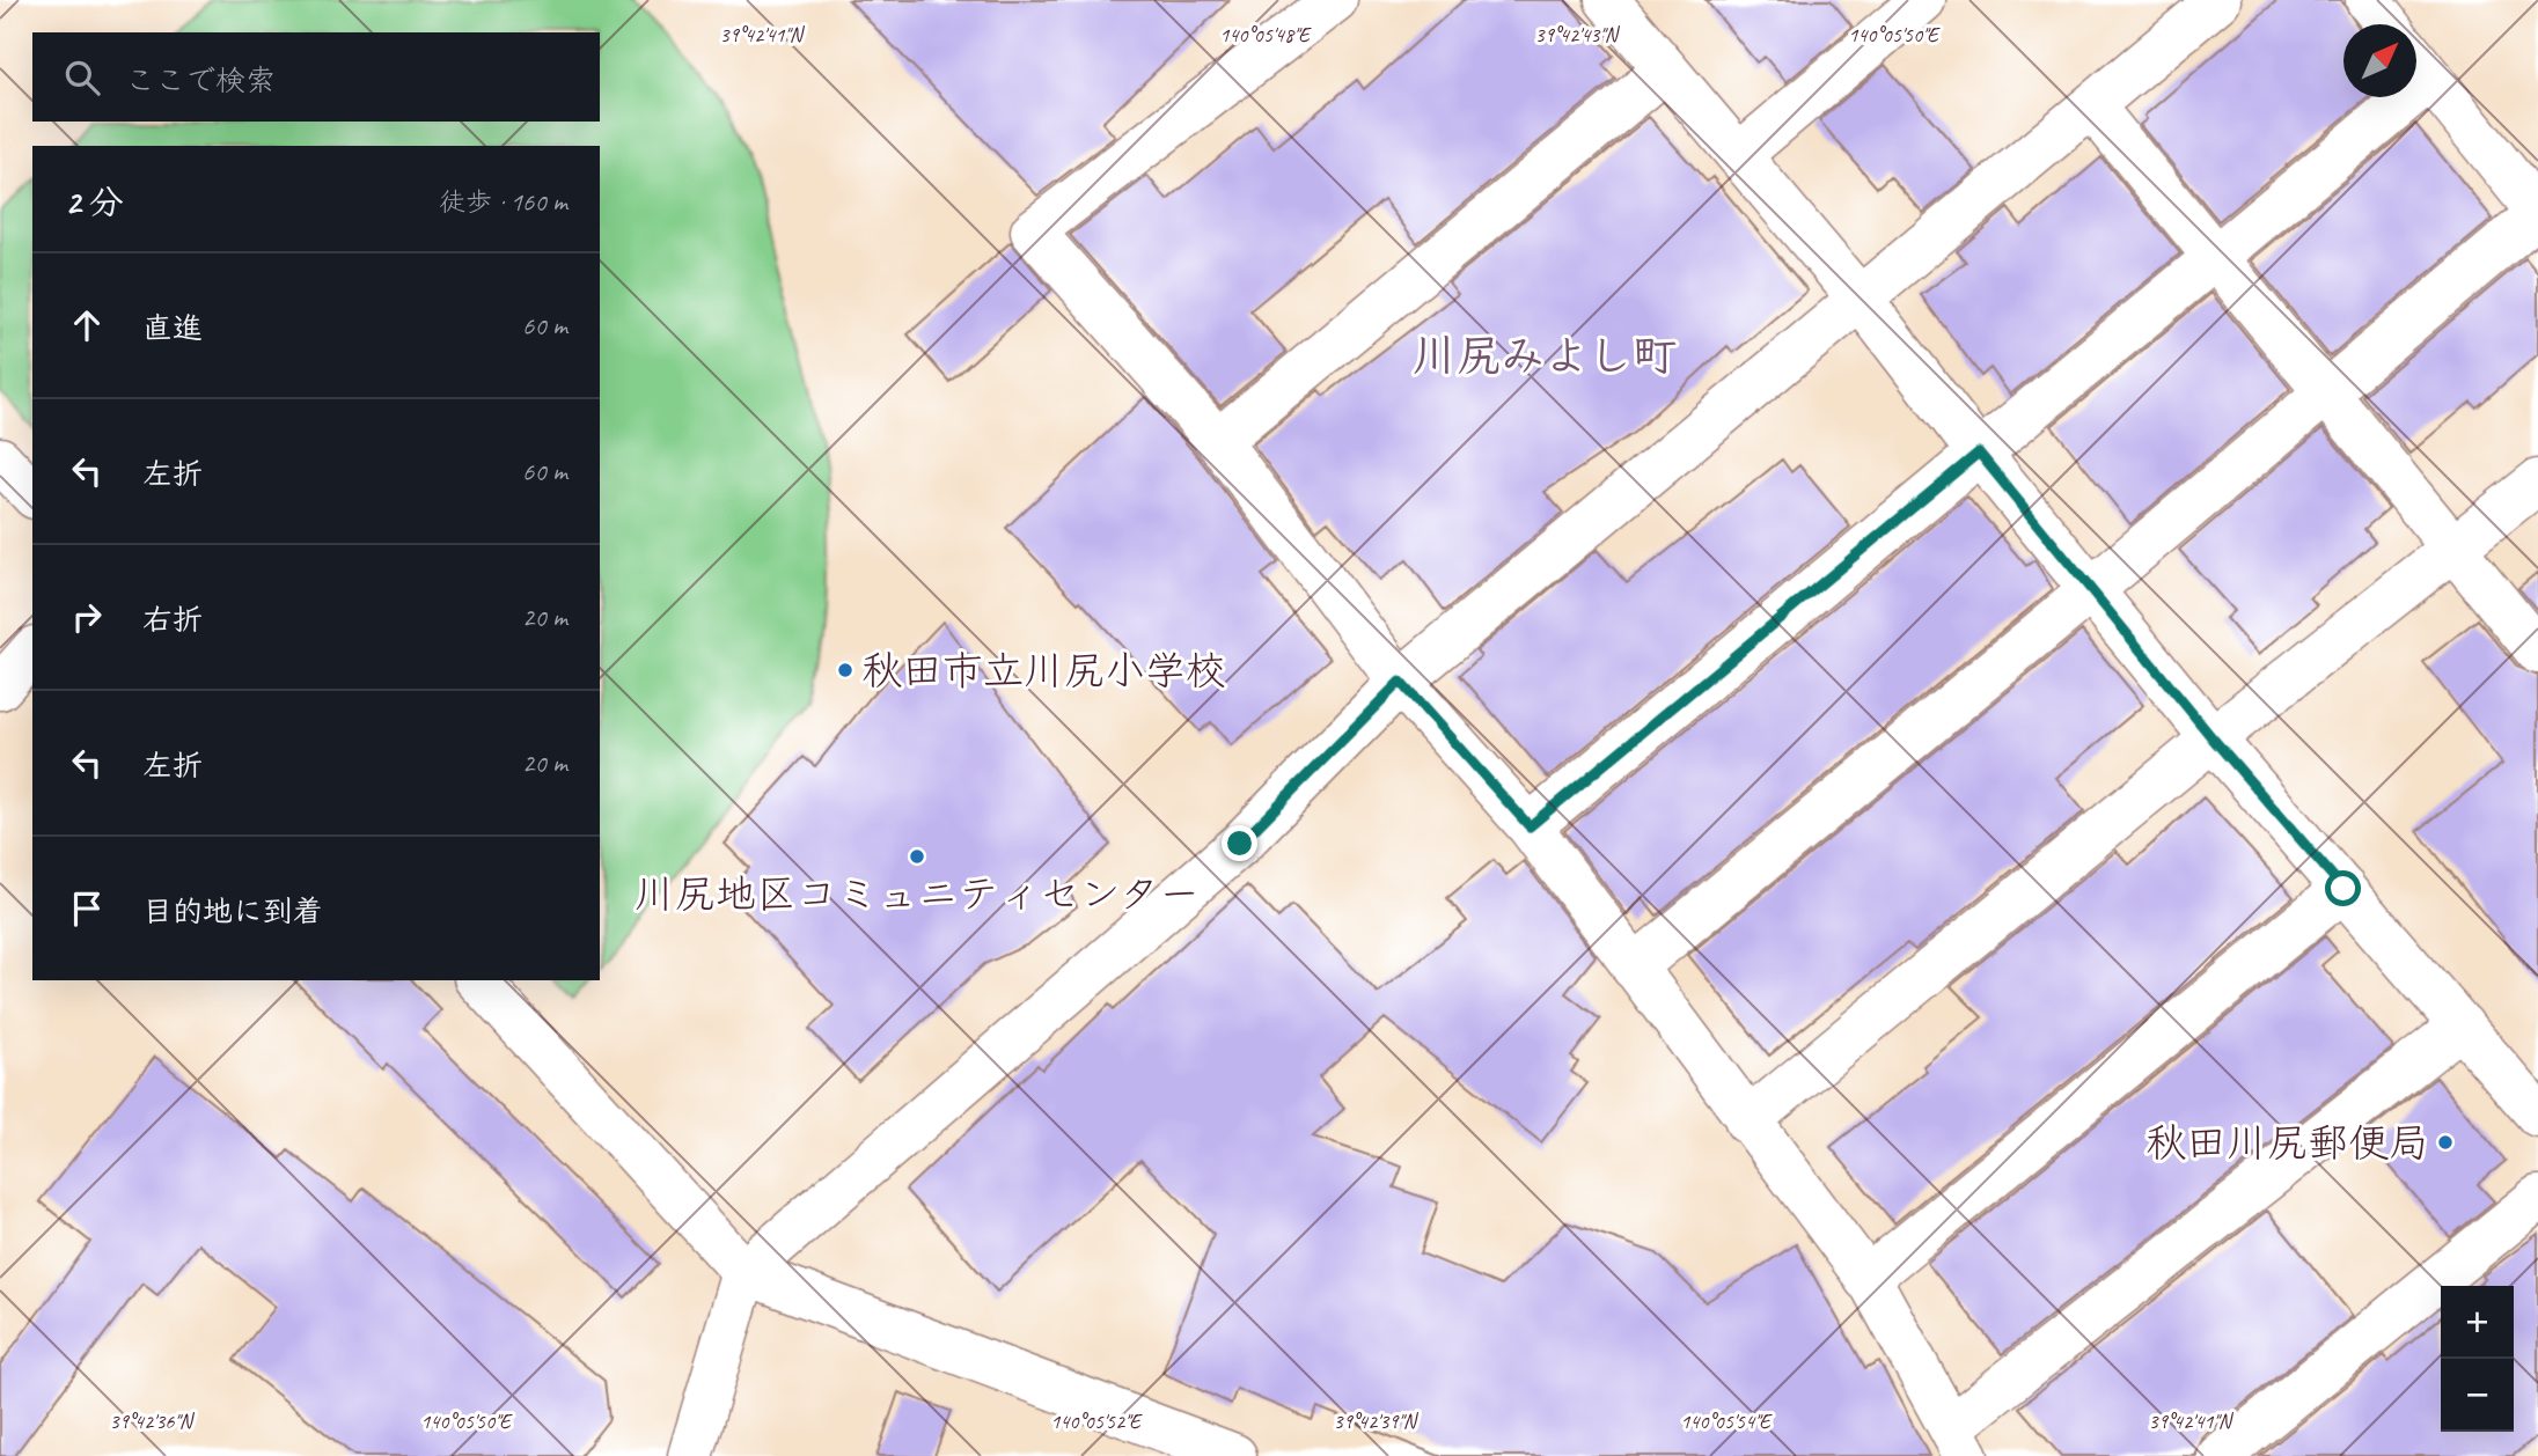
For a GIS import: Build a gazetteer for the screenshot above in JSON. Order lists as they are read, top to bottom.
{
  "districts": ["川尻みよし町"],
  "places": ["秋田市立川尻小学校", "川尻地区コミュニティセンター", "秋田川尻郵便局"],
  "north": "top right",
  "page": {
    "search": "ここで検索",
    "heading": ["2 分", "徒歩 · 160 m"],
    "list": [
      ["直進", "60 m"],
      ["左折", "60 m"],
      ["右折", "20 m"],
      ["左折", "20 m"],
      "目的地に到着"
    ],
    "map_buttons": ["+", "−"]
  },
  "coordinates": [
    "39°42'41\"N",
    "140°05'48\"E",
    "39°42'43\"N",
    "140°05'50\"E",
    "140°05'52\"E",
    "140°05'54\"E",
    "39°42'36\"N",
    "39°42'39\"N"
  ]
}
